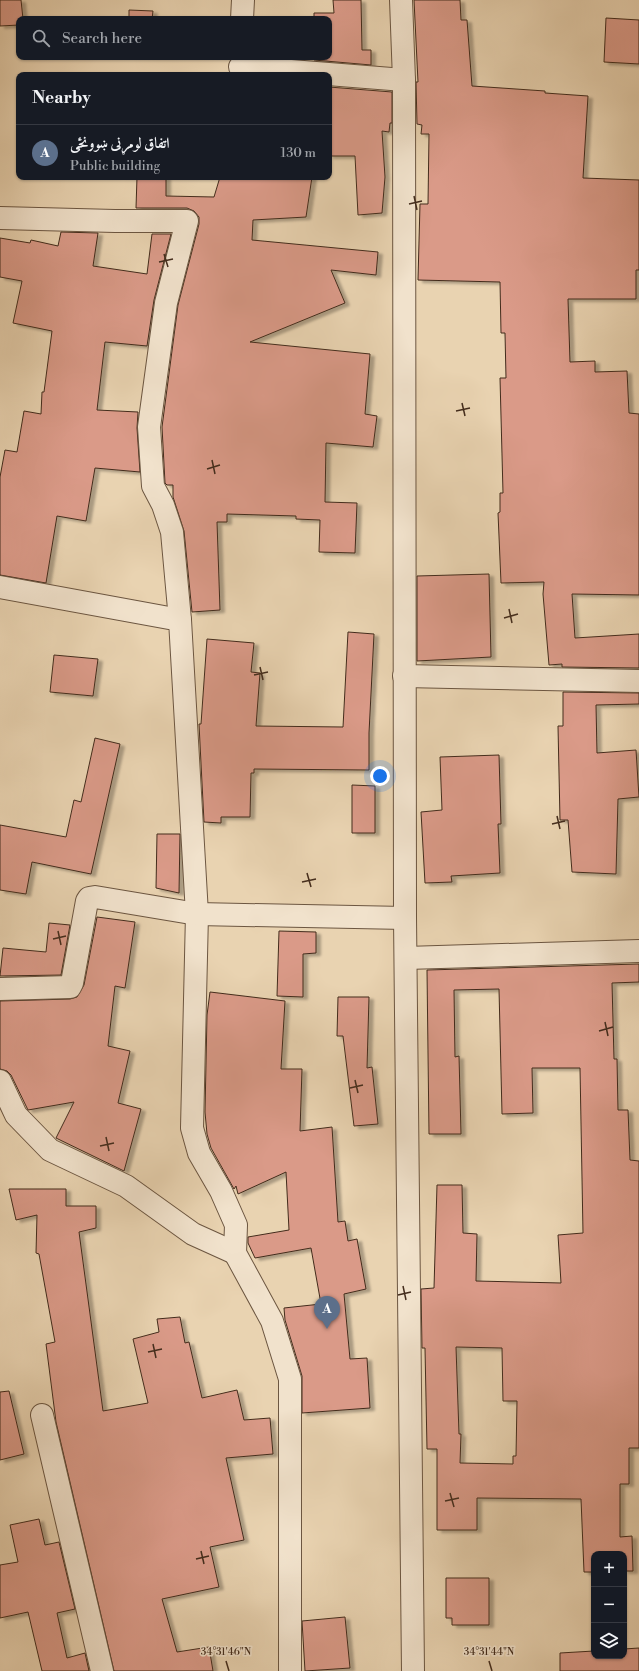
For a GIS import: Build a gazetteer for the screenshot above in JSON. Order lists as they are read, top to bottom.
{
  "page": {
    "search": "Search here",
    "heading": "Nearby",
    "list": [
      {
        "mark": "A",
        "name": "اتفاق لومړنی ښوونځی",
        "note": "Public building",
        "value": "130 m"
      }
    ],
    "pins": "A",
    "map_buttons": ["+", "−"]
  },
  "coordinates": ["34°31'46\"N", "34°31'44\"N"]
}
